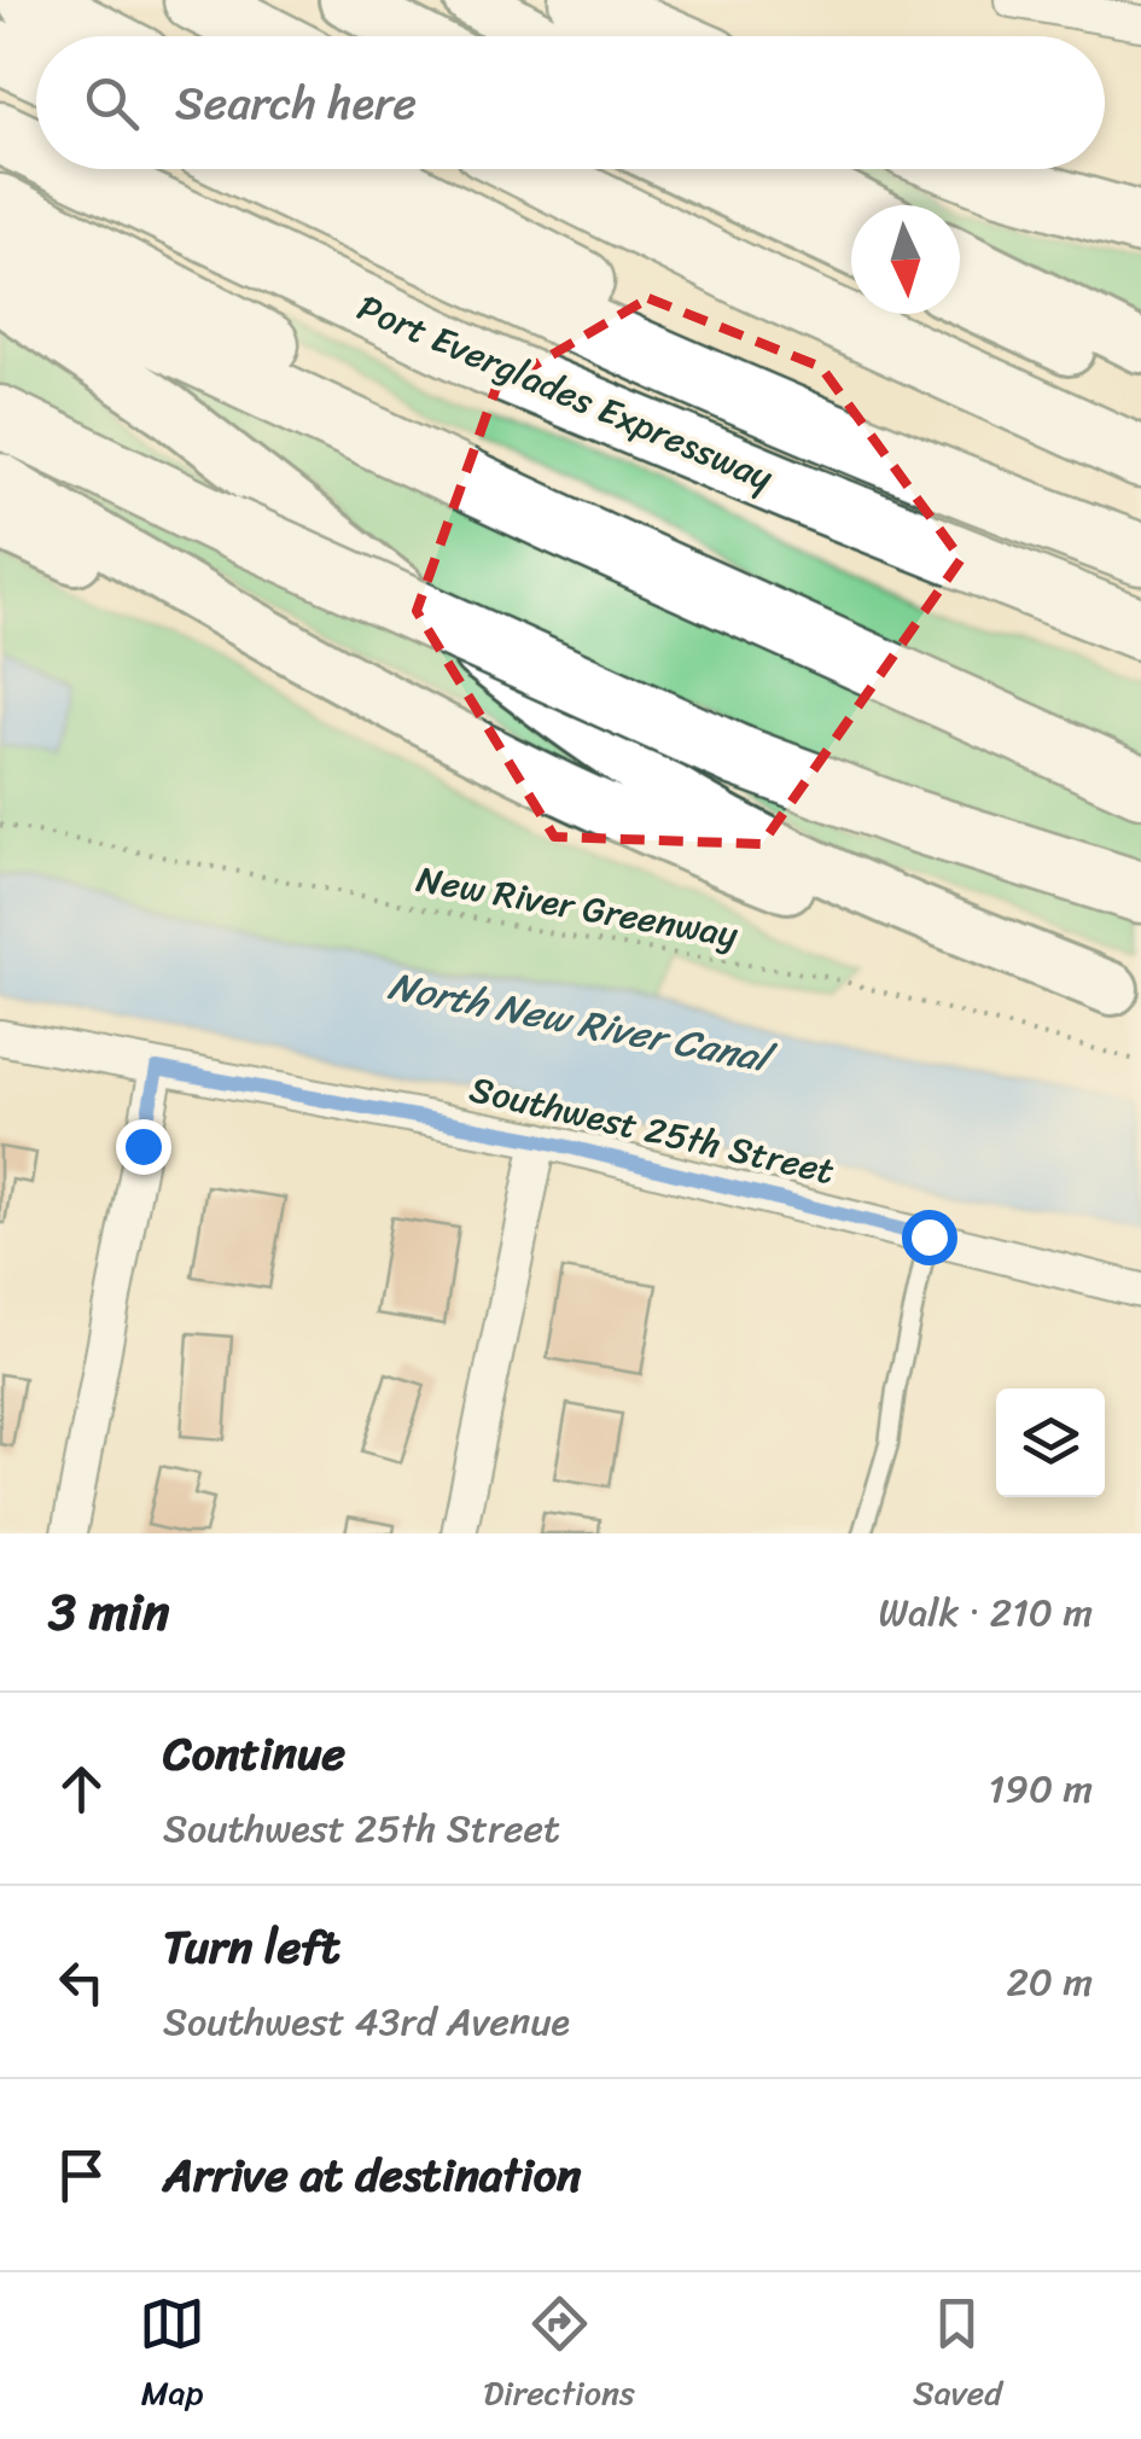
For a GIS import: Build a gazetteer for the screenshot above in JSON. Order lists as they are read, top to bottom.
{
  "streets": {
    "highway": ["Port Everglades Expressway"],
    "street": ["Southwest 25th Street"],
    "path": ["New River Greenway"]
  },
  "water": ["North New River Canal"],
  "north": "bottom",
  "page": {
    "search": "Search here",
    "heading": ["3 min", "Walk · 210 m"],
    "list": [
      ["Continue", "Southwest 25th Street", "190 m"],
      ["Turn left", "Southwest 43rd Avenue", "20 m"],
      "Arrive at destination"
    ],
    "nav": ["Map", "Directions", "Saved"]
  }
}
